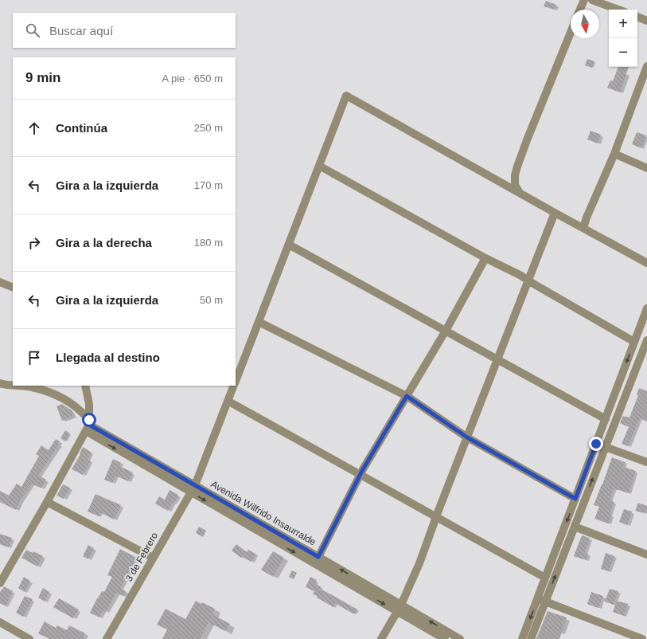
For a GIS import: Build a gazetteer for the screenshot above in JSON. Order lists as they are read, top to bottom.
{
  "streets": {
    "street": ["Avenida Wilfrido Insaurralde", "3 de Febrero"]
  },
  "crossings": [
    ["Avenida Wilfrido Insaurralde", "3 de Febrero"]
  ],
  "north": "bottom",
  "page": {
    "map_buttons": ["+", "−"],
    "search": "Buscar aquí",
    "heading": ["9 min", "A pie · 650 m"],
    "list": [
      ["Continúa", "250 m"],
      ["Gira a la izquierda", "170 m"],
      ["Gira a la derecha", "180 m"],
      ["Gira a la izquierda", "50 m"],
      "Llegada al destino"
    ]
  }
}
